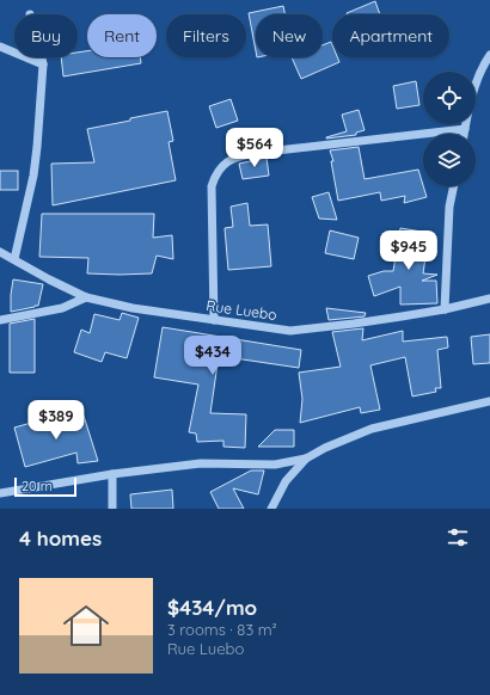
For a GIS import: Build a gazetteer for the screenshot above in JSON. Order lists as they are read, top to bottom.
{
  "streets": {
    "street": ["Rue Luebo"]
  },
  "scale_bar": "20 m",
  "page": {
    "chip": [
      "Buy",
      "Rent",
      "Filters",
      "New",
      "Apartment"
    ],
    "price": [
      "$564",
      "$945",
      "$434",
      "$389"
    ],
    "scale": "20 m",
    "heading": "4 homes",
    "list": [
      {
        "name": "$434/mo",
        "note": "3 rooms · 83 m² · Rue Luebo"
      }
    ]
  }
}
